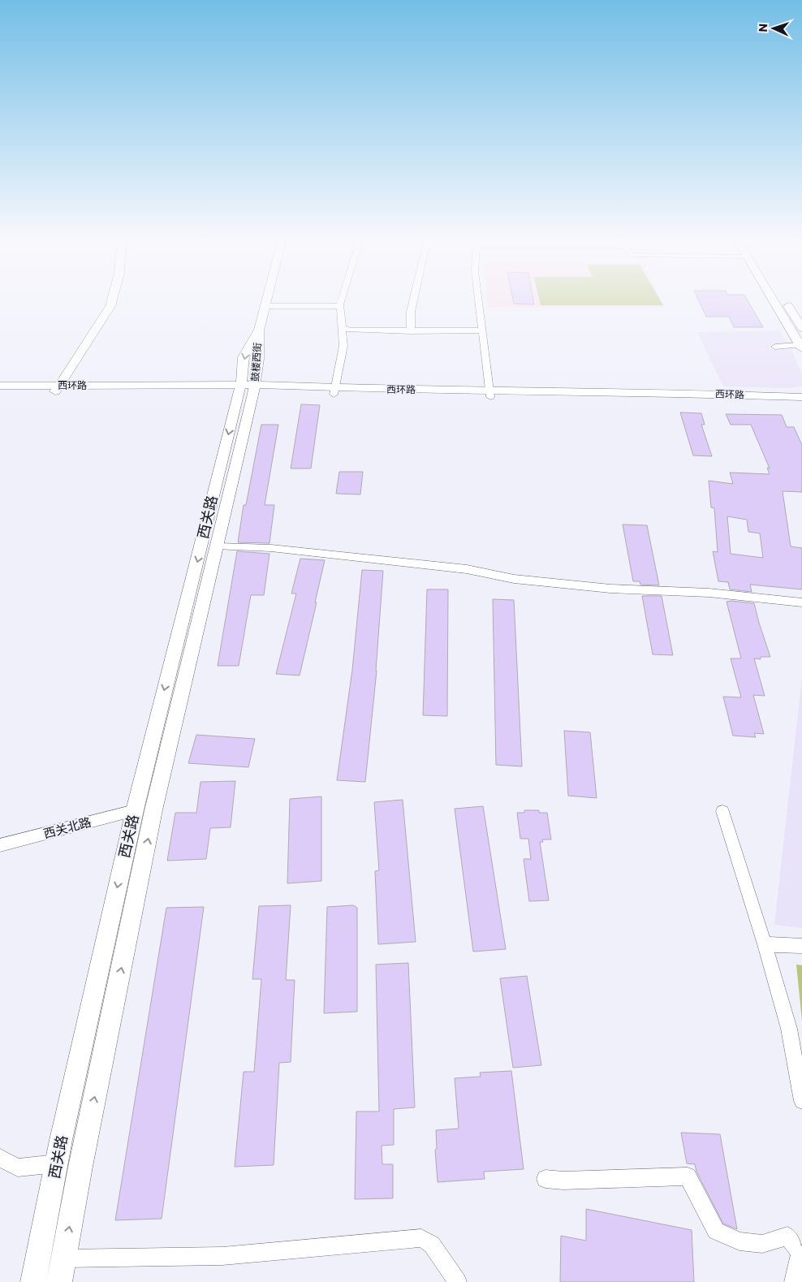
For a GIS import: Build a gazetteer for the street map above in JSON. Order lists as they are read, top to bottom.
{
  "streets": {
    "main road": ["鼓楼西街", "西环路", "西关路"],
    "street": ["西关北路"]
  },
  "crossings": [
    ["鼓楼西街", "西环路"],
    ["鼓楼西街", "西关路"],
    ["西环路", "西关路"],
    ["西关路", "西关北路"]
  ],
  "north": "left"
}
